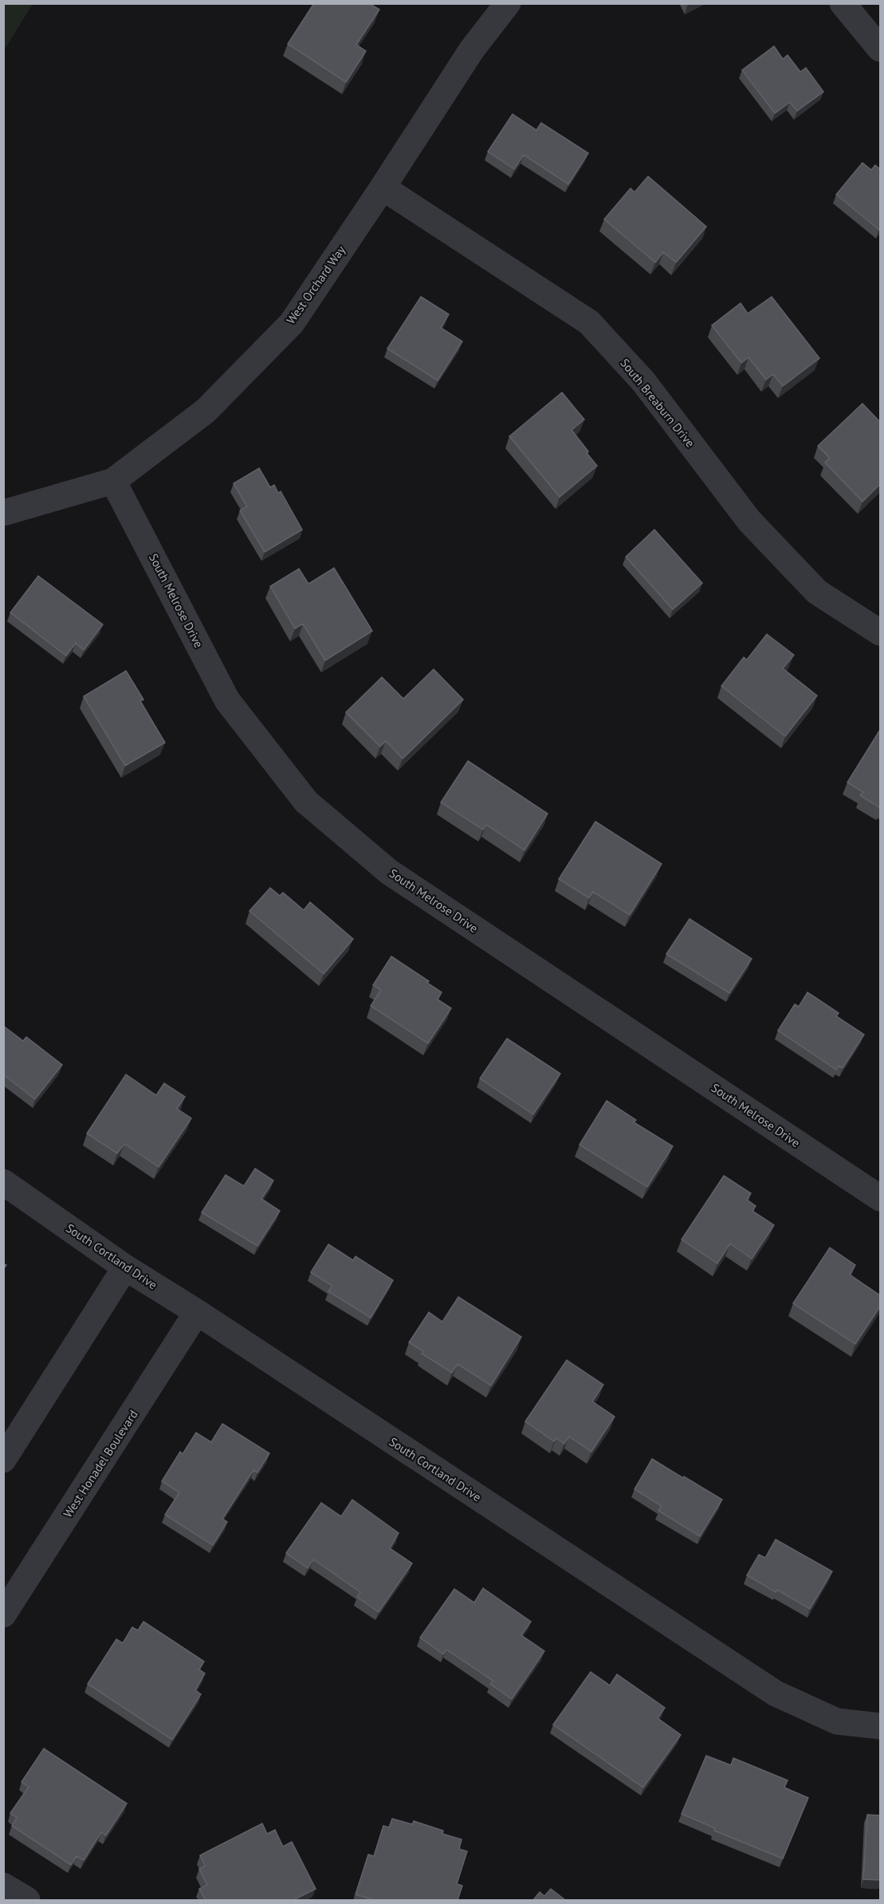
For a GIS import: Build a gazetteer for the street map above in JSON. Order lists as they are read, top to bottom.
{
  "streets": {
    "street": [
      "West Orchard Way",
      "South Breaburn Drive",
      "South Melrose Drive",
      "South Cortland Drive",
      "West Honadel Boulevard"
    ]
  },
  "crossings": [
    ["West Orchard Way", "South Breaburn Drive"],
    ["West Orchard Way", "South Melrose Drive"],
    ["South Cortland Drive", "West Honadel Boulevard"]
  ]
}
